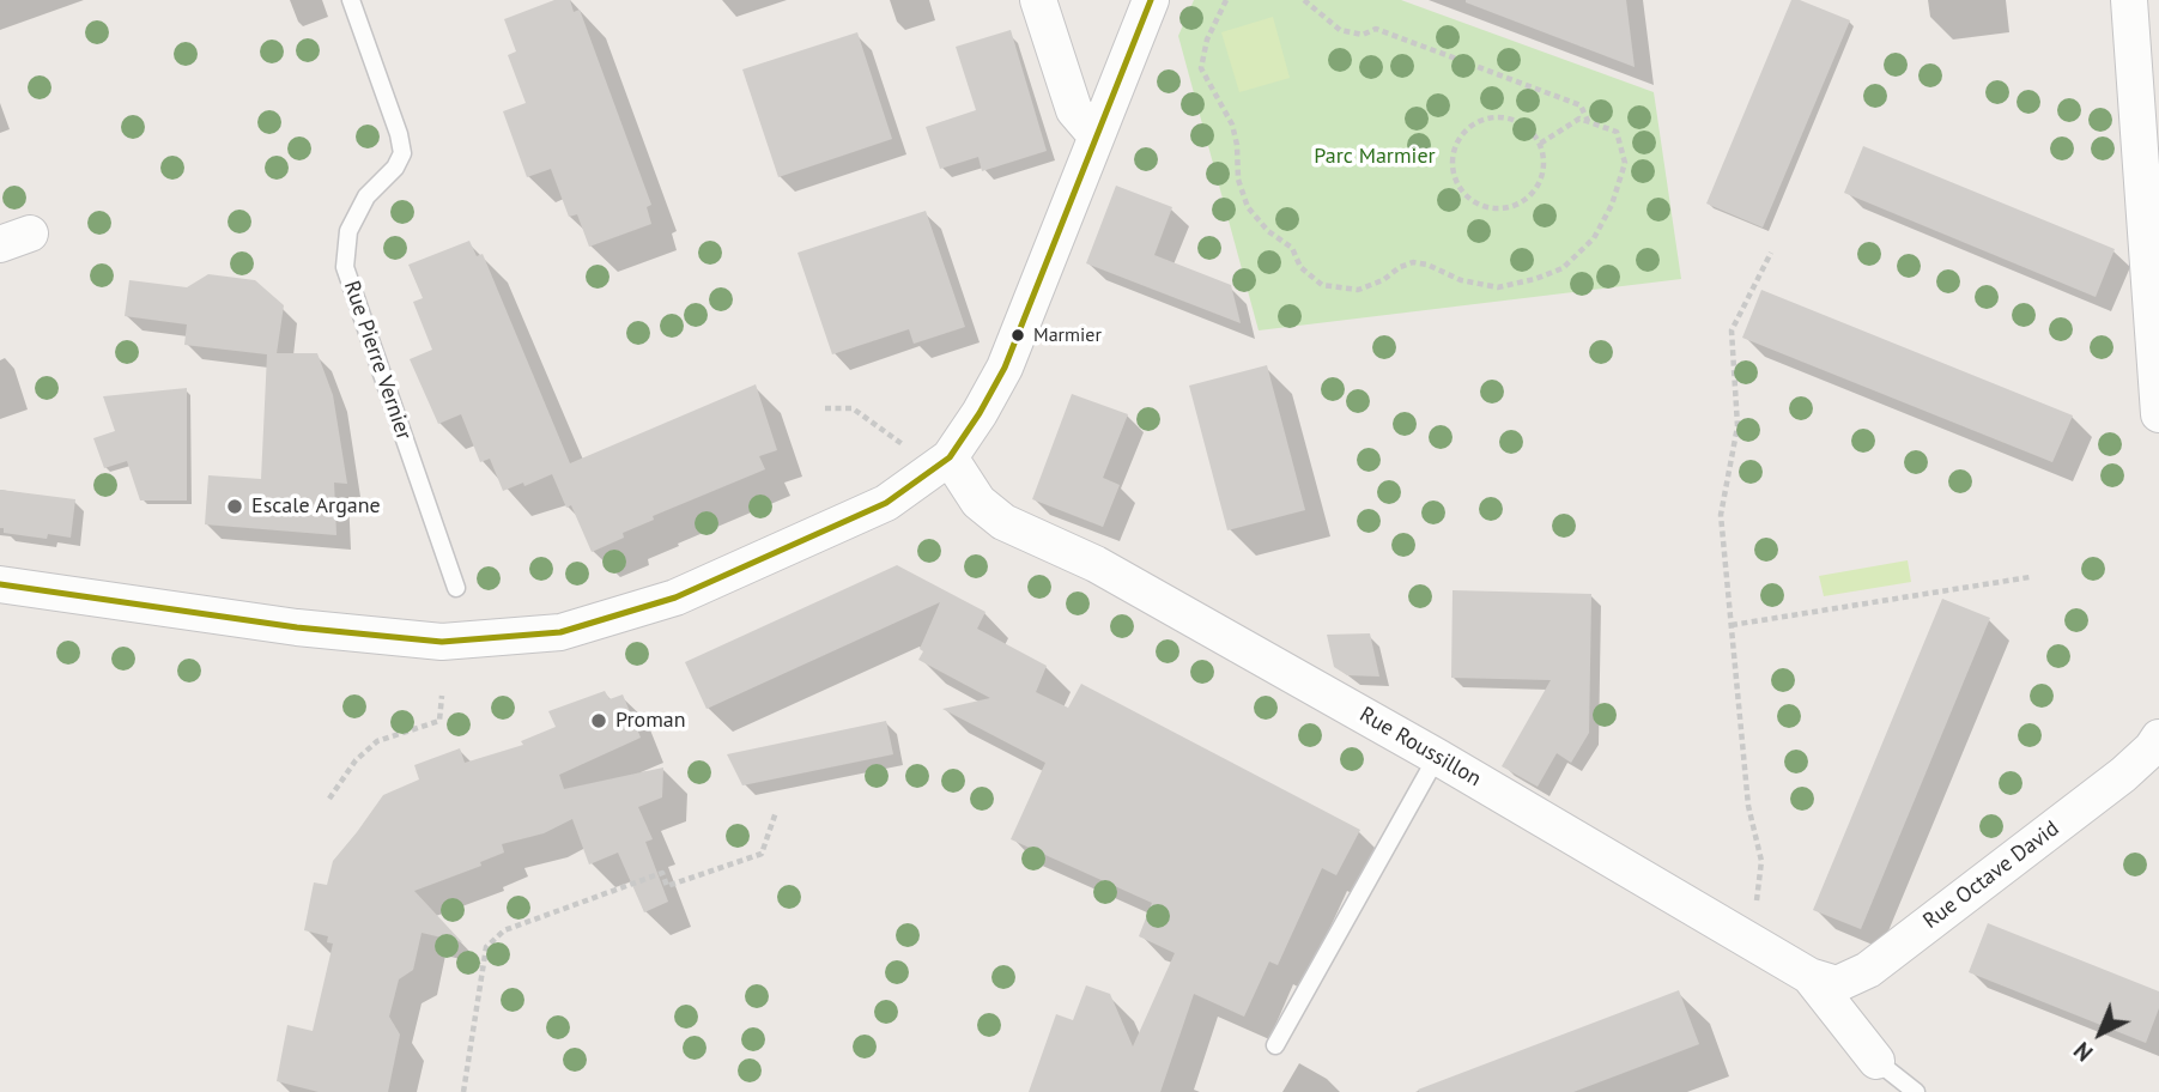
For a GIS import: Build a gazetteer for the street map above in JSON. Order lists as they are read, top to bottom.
{
  "streets": {
    "street": ["Rue Roussillon", "Rue Octave David"],
    "lane": ["Rue Pierre Vernier"]
  },
  "crossings": [
    ["Rue Roussillon", "Rue Octave David"]
  ],
  "parks": ["Parc Marmier"],
  "places": ["Marmier", "Escale Argane", "Proman"],
  "north": "bottom left"
}
